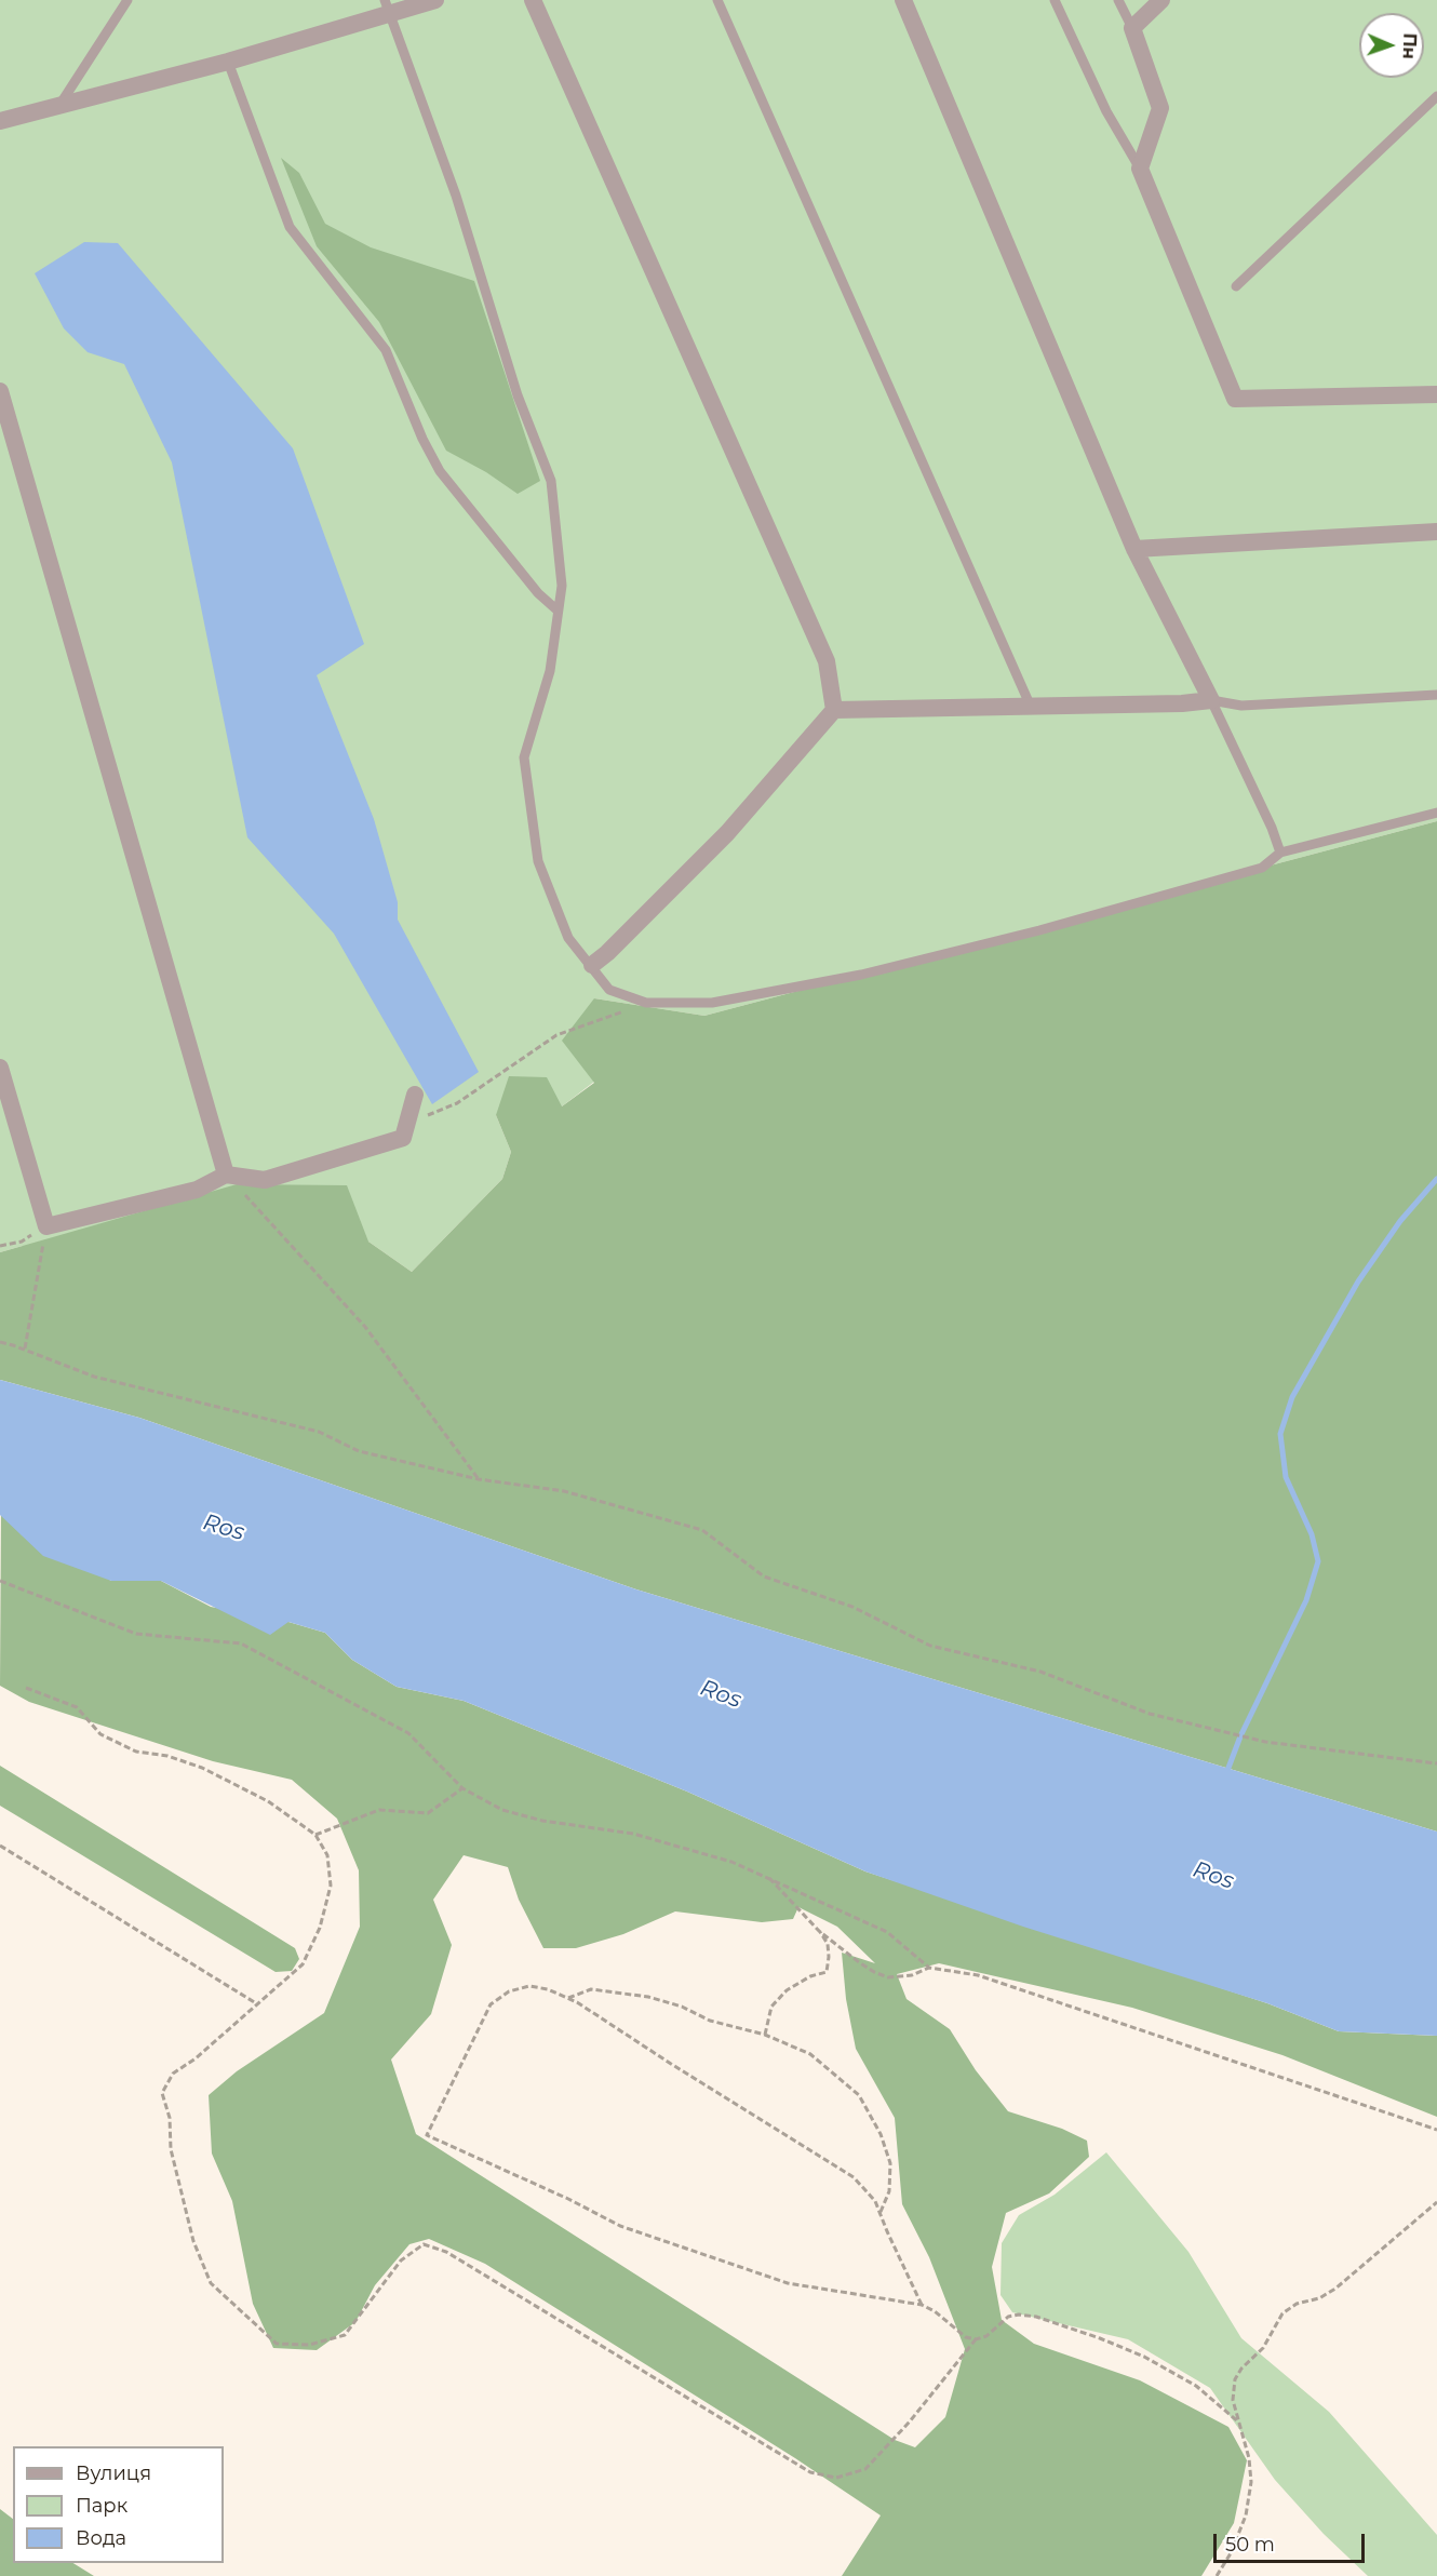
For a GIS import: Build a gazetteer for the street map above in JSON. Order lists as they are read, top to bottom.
{
  "water": ["Ros"],
  "legend": ["Вулиця", "Парк", "Вода"],
  "scale_bar": "50 m",
  "north": "right"
}
